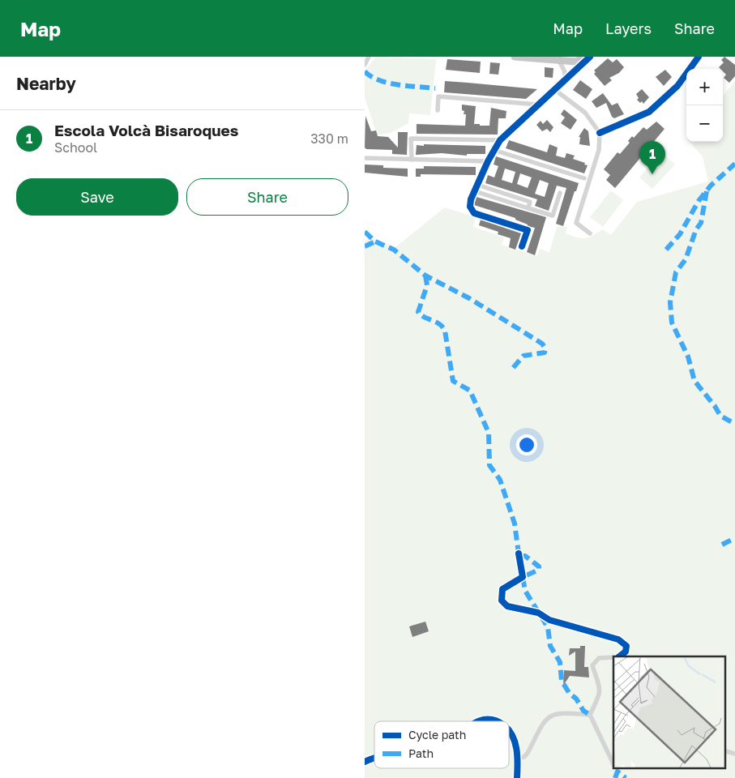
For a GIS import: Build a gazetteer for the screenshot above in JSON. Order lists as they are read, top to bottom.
{
  "legend": ["Cycle path", "Path"],
  "page": {
    "header": "Map",
    "nav": ["Map", "Layers", "Share"],
    "heading": "Nearby",
    "map_buttons": ["+", "−"],
    "list": [
      {
        "mark": "1",
        "name": "Escola Volcà Bisaroques",
        "note": "School",
        "value": "330 m"
      }
    ],
    "pins": "1",
    "buttons": ["Save", "Share"]
  }
}
